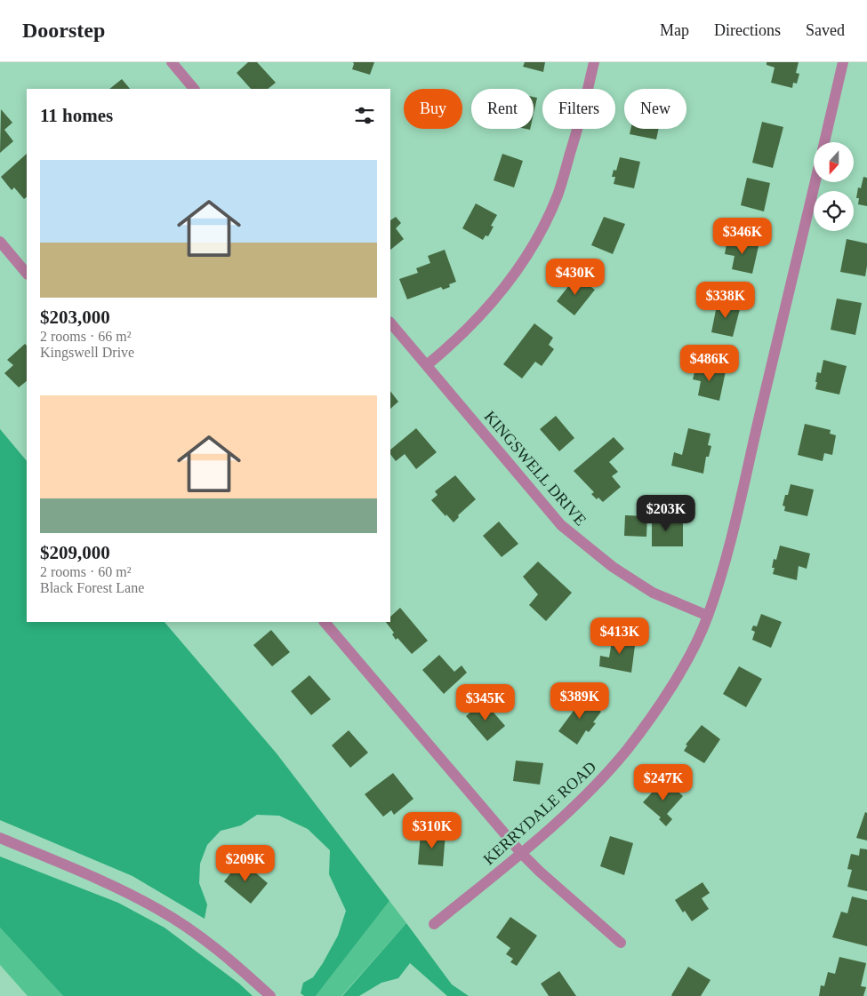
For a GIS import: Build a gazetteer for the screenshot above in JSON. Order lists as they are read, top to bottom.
{
  "streets": {
    "street": ["KINGSWELL DRIVE", "KERRYDALE ROAD"]
  },
  "crossings": [
    ["KINGSWELL DRIVE", "KERRYDALE ROAD"]
  ],
  "north": "bottom",
  "page": {
    "header": "Doorstep",
    "nav": ["Map", "Directions", "Saved"],
    "chip": [
      "Buy",
      "Rent",
      "Filters",
      "New"
    ],
    "heading": "11 homes",
    "list": [
      {
        "name": "$203,000",
        "note": "2 rooms · 66 m² · Kingswell Drive"
      },
      {
        "name": "$209,000",
        "note": "2 rooms · 60 m² · Black Forest Lane"
      }
    ],
    "price": [
      "$346K",
      "$430K",
      "$338K",
      "$486K",
      "$203K",
      "$413K",
      "$389K",
      "$345K",
      "$247K",
      "$310K",
      "$209K"
    ]
  }
}
